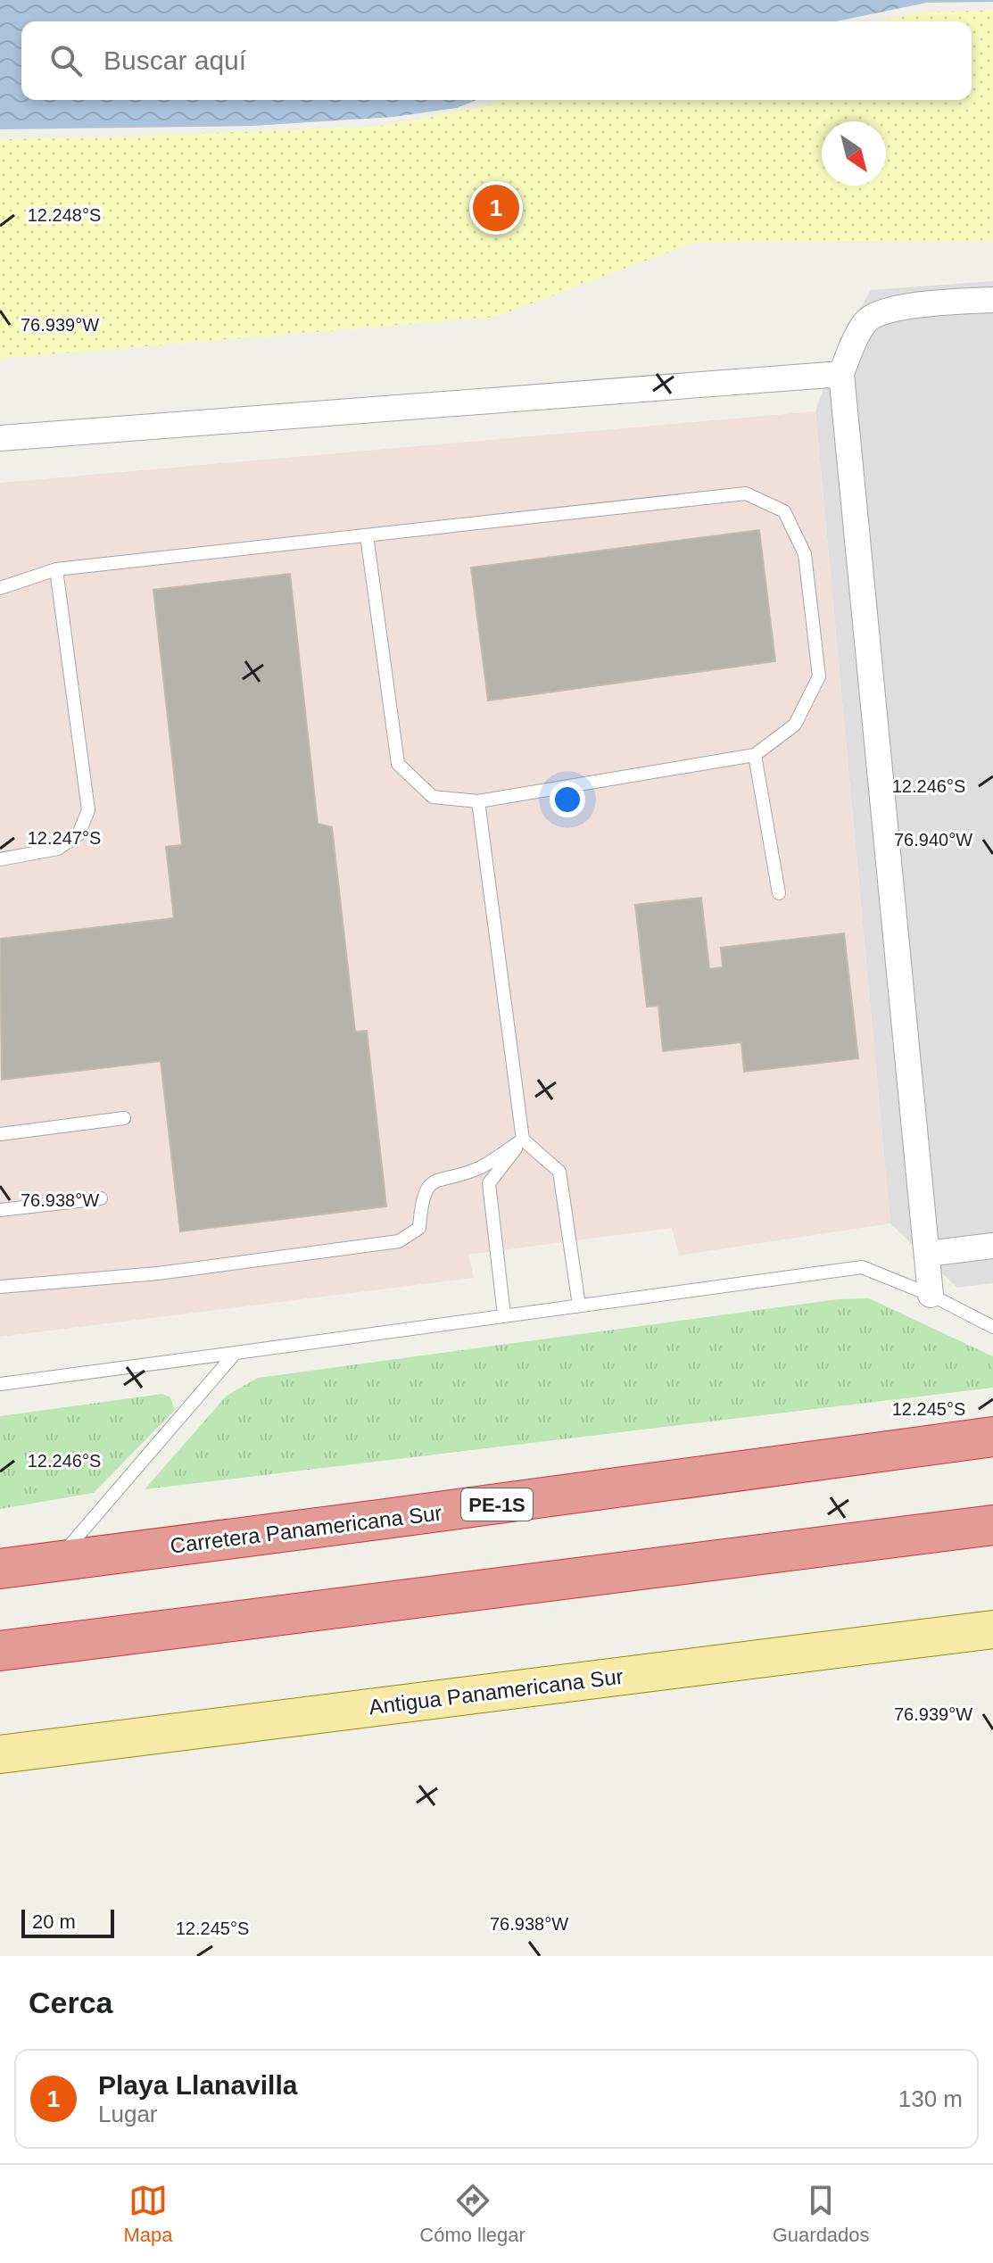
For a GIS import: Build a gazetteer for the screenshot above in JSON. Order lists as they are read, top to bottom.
{
  "streets": {
    "highway": ["PE-1S", "Carretera Panamericana Sur"],
    "main road": ["Antigua Panamericana Sur"]
  },
  "scale_bar": "20 m",
  "north": "bottom right",
  "page": {
    "search": "Buscar aquí",
    "pins": "1",
    "scale": "20 m",
    "heading": "Cerca",
    "list": [
      {
        "mark": "1",
        "name": "Playa Llanavilla",
        "note": "Lugar",
        "value": "130 m"
      }
    ],
    "nav": ["Mapa", "Cómo llegar", "Guardados"]
  },
  "coordinates": [
    "12.248°S",
    "76.939°W",
    "12.246°S",
    "12.247°S",
    "76.940°W",
    "76.938°W",
    "12.245°S"
  ]
}
